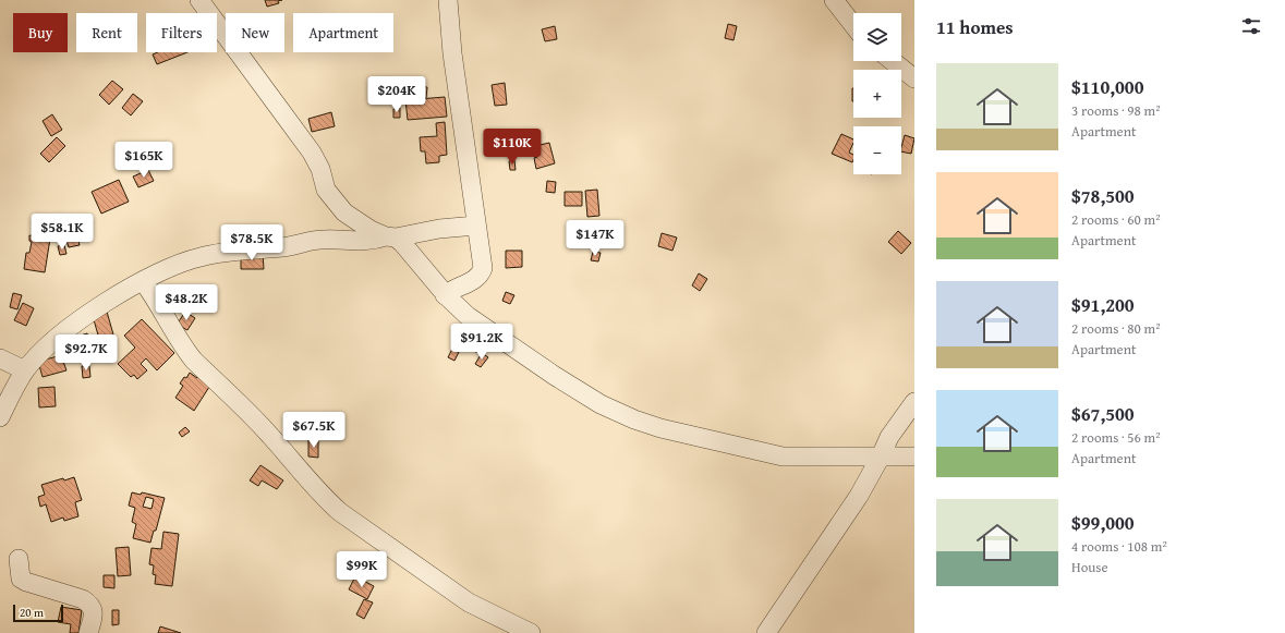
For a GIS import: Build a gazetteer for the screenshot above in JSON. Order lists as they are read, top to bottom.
{
  "scale_bar": "20 m",
  "page": {
    "heading": "11 homes",
    "map_buttons": ["+", "−"],
    "chip": [
      "Buy",
      "Rent",
      "Filters",
      "New",
      "Apartment"
    ],
    "list": [
      {
        "name": "$110,000",
        "note": "3 rooms · 98 m² · Apartment"
      },
      {
        "name": "$78,500",
        "note": "2 rooms · 60 m² · Apartment"
      },
      {
        "name": "$91,200",
        "note": "2 rooms · 80 m² · Apartment"
      },
      {
        "name": "$67,500",
        "note": "2 rooms · 56 m² · Apartment"
      },
      {
        "name": "$99,000",
        "note": "4 rooms · 108 m² · House"
      }
    ],
    "price": [
      "$204K",
      "$110K",
      "$165K",
      "$58.1K",
      "$147K",
      "$78.5K",
      "$48.2K",
      "$91.2K",
      "$92.7K",
      "$67.5K",
      "$99K"
    ],
    "scale": "20 m"
  }
}
